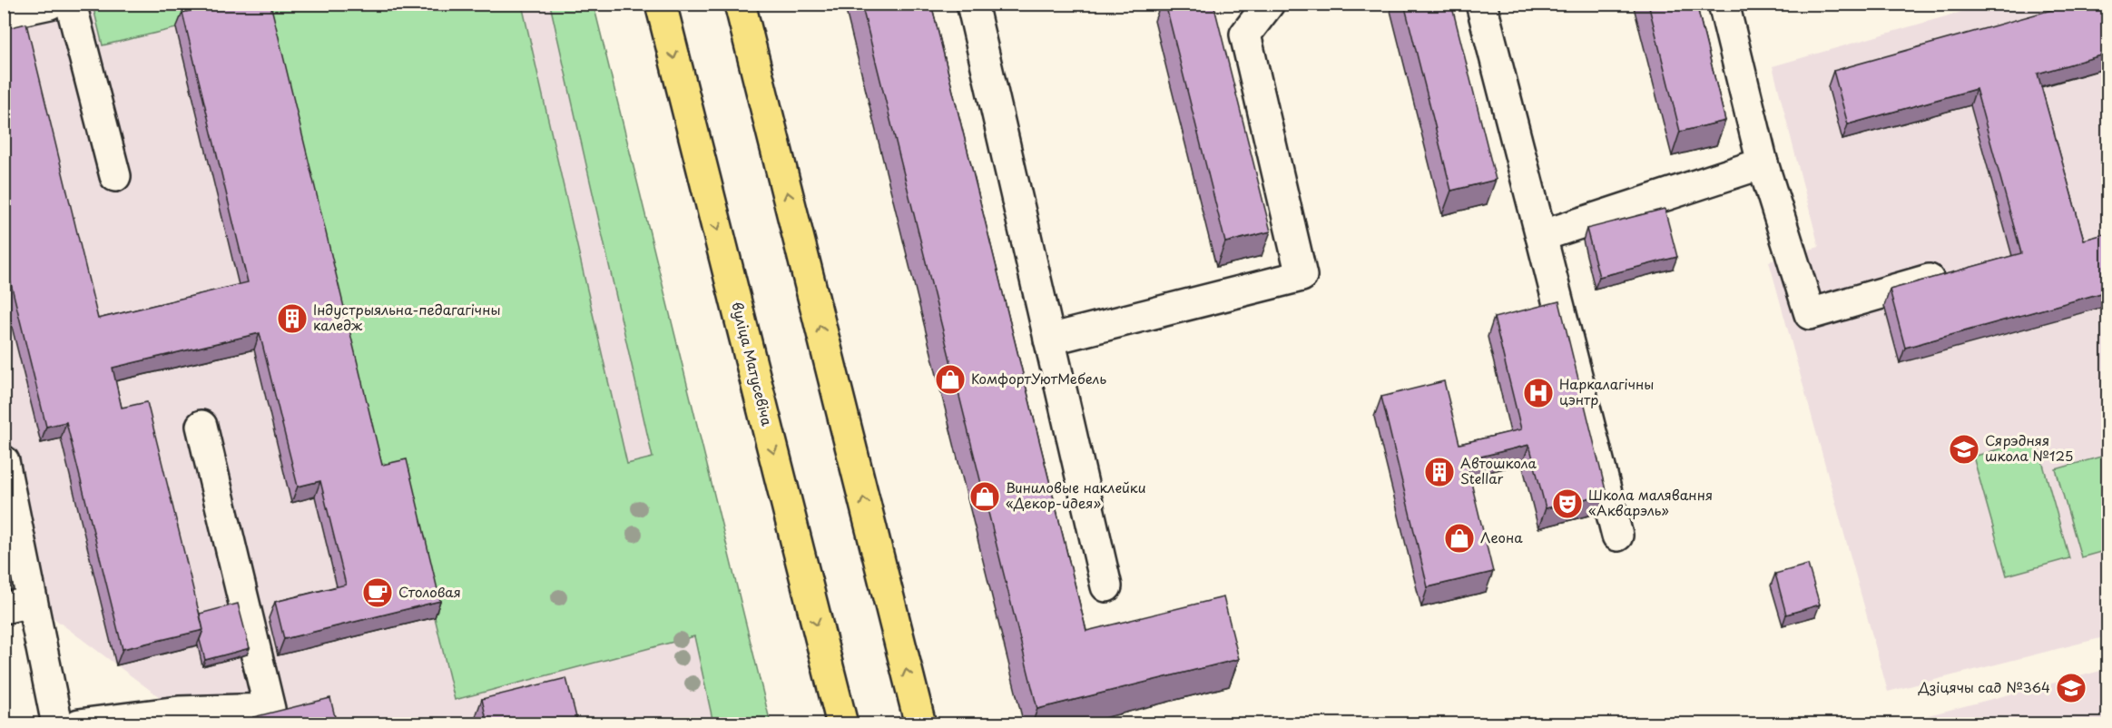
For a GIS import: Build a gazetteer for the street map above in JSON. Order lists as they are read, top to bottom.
{
  "streets": {
    "main road": ["вуліца Матусевіча"]
  },
  "places": {
    "building": ["Індустрыяльна-педагагічны каледж", "Автошкола Stellar"],
    "shop": ["КомфортУютМебель", "Виниловые наклейки «Декор-идея»", "Леона"],
    "hospital": ["Наркалагічны цэнтр"],
    "school or university": ["Сярэдняя школа №125", "Дзіцячы сад №364"],
    "theatre": ["Школа малявання «Акварэль»"],
    "cafe": ["Столовая"]
  }
}
